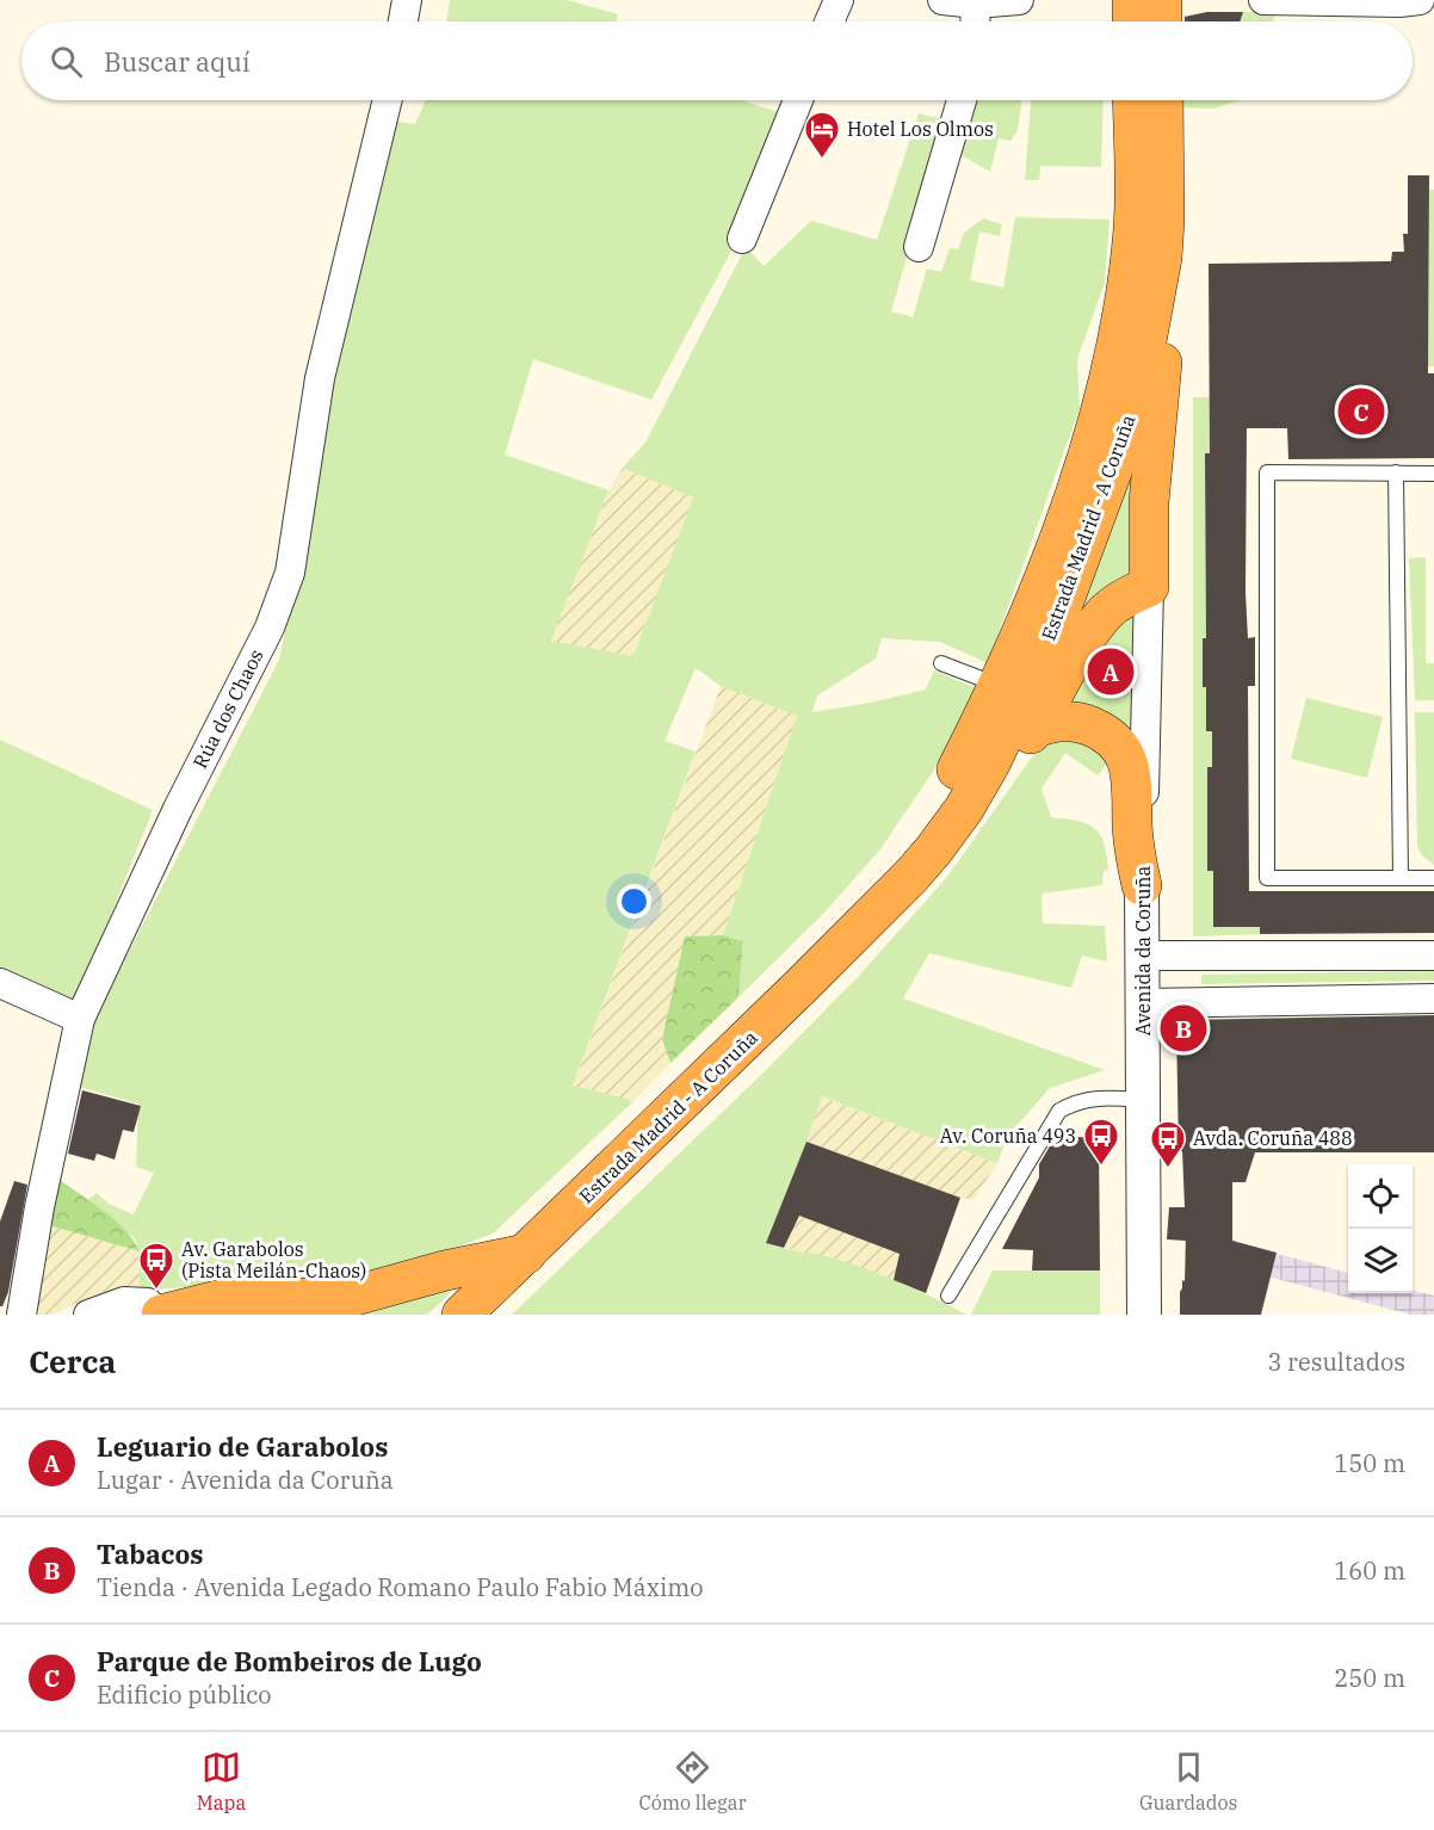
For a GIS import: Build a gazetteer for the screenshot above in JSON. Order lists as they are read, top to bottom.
{
  "streets": {
    "highway": ["Estrada Madrid - A Coruña"],
    "street": ["Rúa dos Chaos", "Avenida da Coruña"]
  },
  "places": {
    "hotel": ["Hotel Los Olmos"],
    "bus stop": ["Av. Coruña 493", "Avda. Coruña 488", "Av. Garabolos (Pista Meilán-Chaos)"]
  },
  "page": {
    "search": "Buscar aquí",
    "pins": ["C", "A", "B"],
    "heading": ["Cerca", "3 resultados"],
    "list": [
      {
        "mark": "A",
        "name": "Leguario de Garabolos",
        "note": "Lugar · Avenida da Coruña",
        "value": "150 m"
      },
      {
        "mark": "B",
        "name": "Tabacos",
        "note": "Tienda · Avenida Legado Romano Paulo Fabio Máximo",
        "value": "160 m"
      },
      {
        "mark": "C",
        "name": "Parque de Bombeiros de Lugo",
        "note": "Edificio público",
        "value": "250 m"
      }
    ],
    "nav": ["Mapa", "Cómo llegar", "Guardados"]
  }
}
